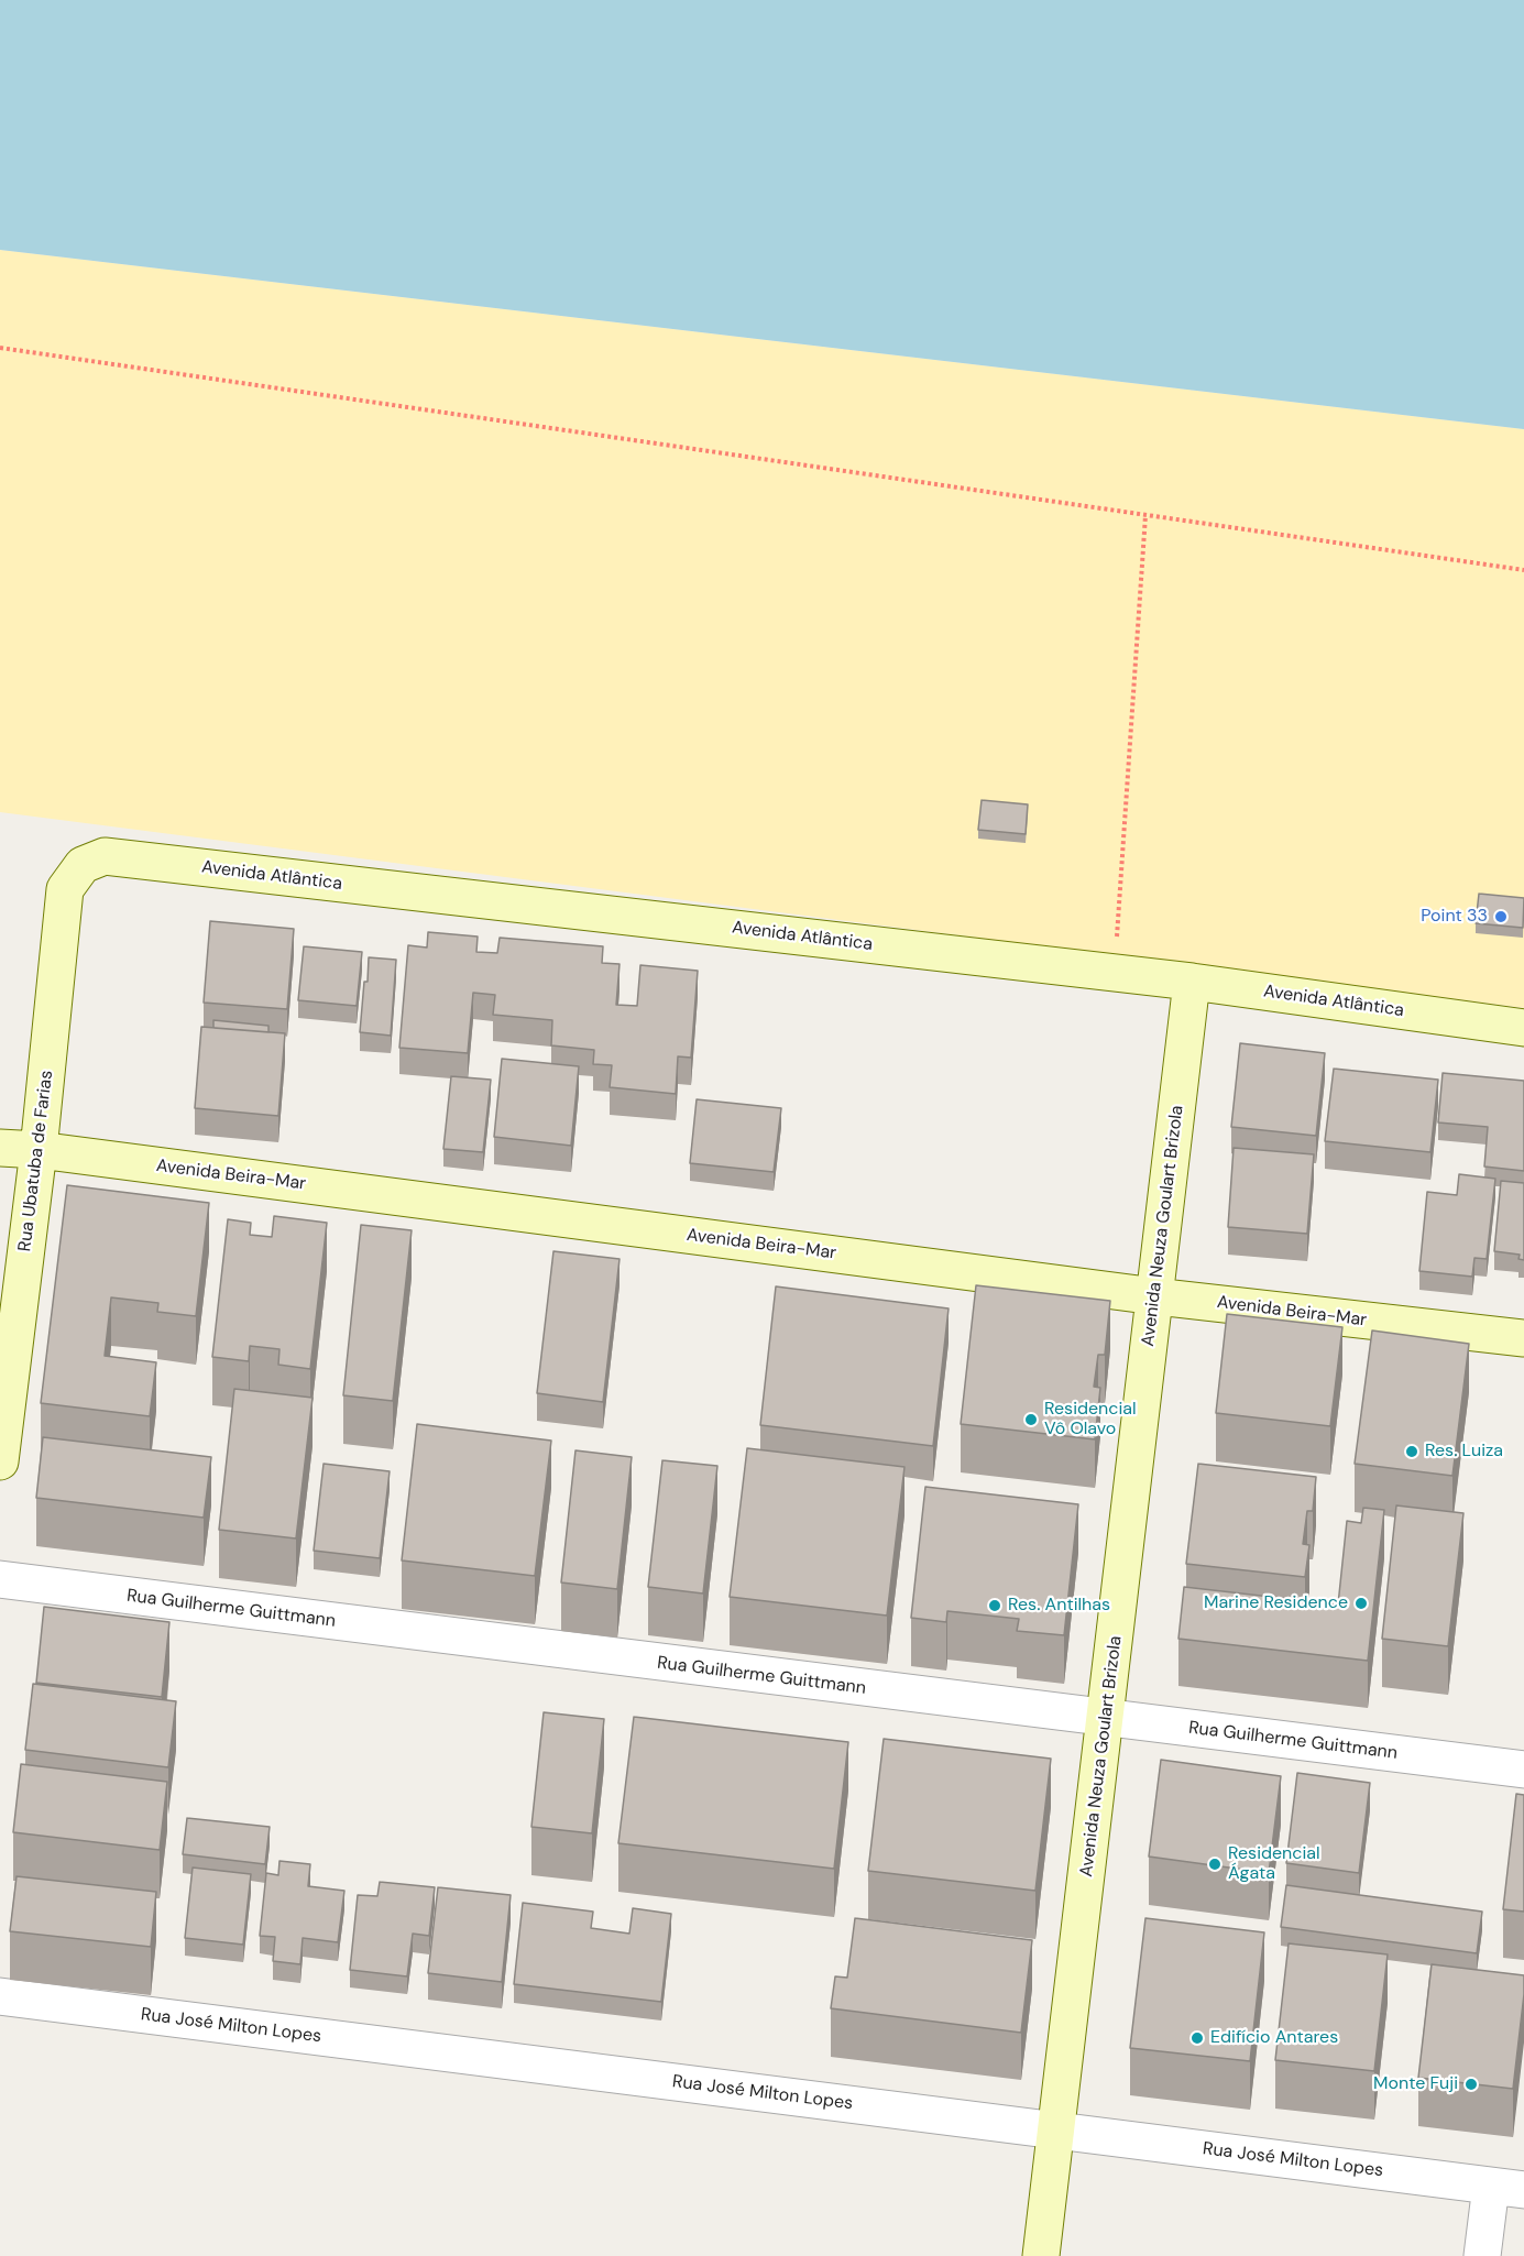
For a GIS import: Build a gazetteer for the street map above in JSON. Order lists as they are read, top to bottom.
{
  "streets": {
    "main road": [
      "Avenida Atlântica",
      "Rua Ubatuba de Farias",
      "Avenida Beira-Mar",
      "Avenida Neuza Goulart Brizola"
    ],
    "street": ["Rua Guilherme Guittmann", "Rua José Milton Lopes"]
  },
  "crossings": [
    ["Avenida Atlântica", "Rua Ubatuba de Farias"],
    ["Avenida Atlântica", "Avenida Neuza Goulart Brizola"],
    ["Rua Ubatuba de Farias", "Avenida Beira-Mar"],
    ["Avenida Beira-Mar", "Avenida Neuza Goulart Brizola"],
    ["Avenida Neuza Goulart Brizola", "Rua Guilherme Guittmann"],
    ["Avenida Neuza Goulart Brizola", "Rua José Milton Lopes"]
  ],
  "places": [
    "Point 33",
    "Residencial Vô Olavo",
    "Res. Luiza",
    "Marine Residence",
    "Res. Antilhas",
    "Residencial Ágata",
    "Edifício Antares",
    "Monte Fuji"
  ]
}
